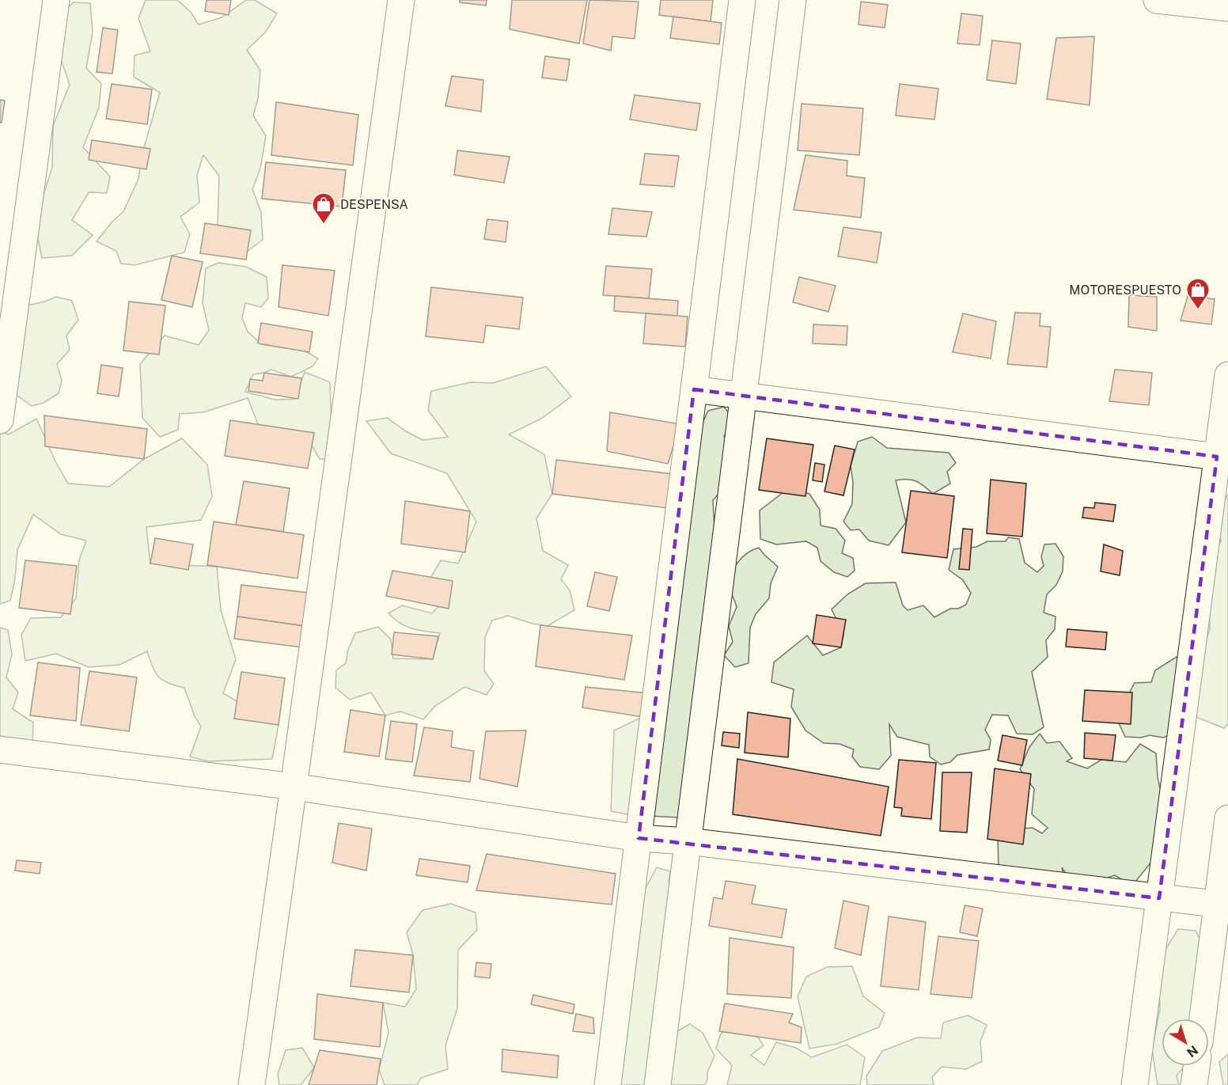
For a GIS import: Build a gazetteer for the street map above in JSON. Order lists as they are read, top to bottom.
{
  "places": {
    "shop": ["DESPENSA", "MOTORESPUESTO"]
  },
  "north": "bottom right"
}
